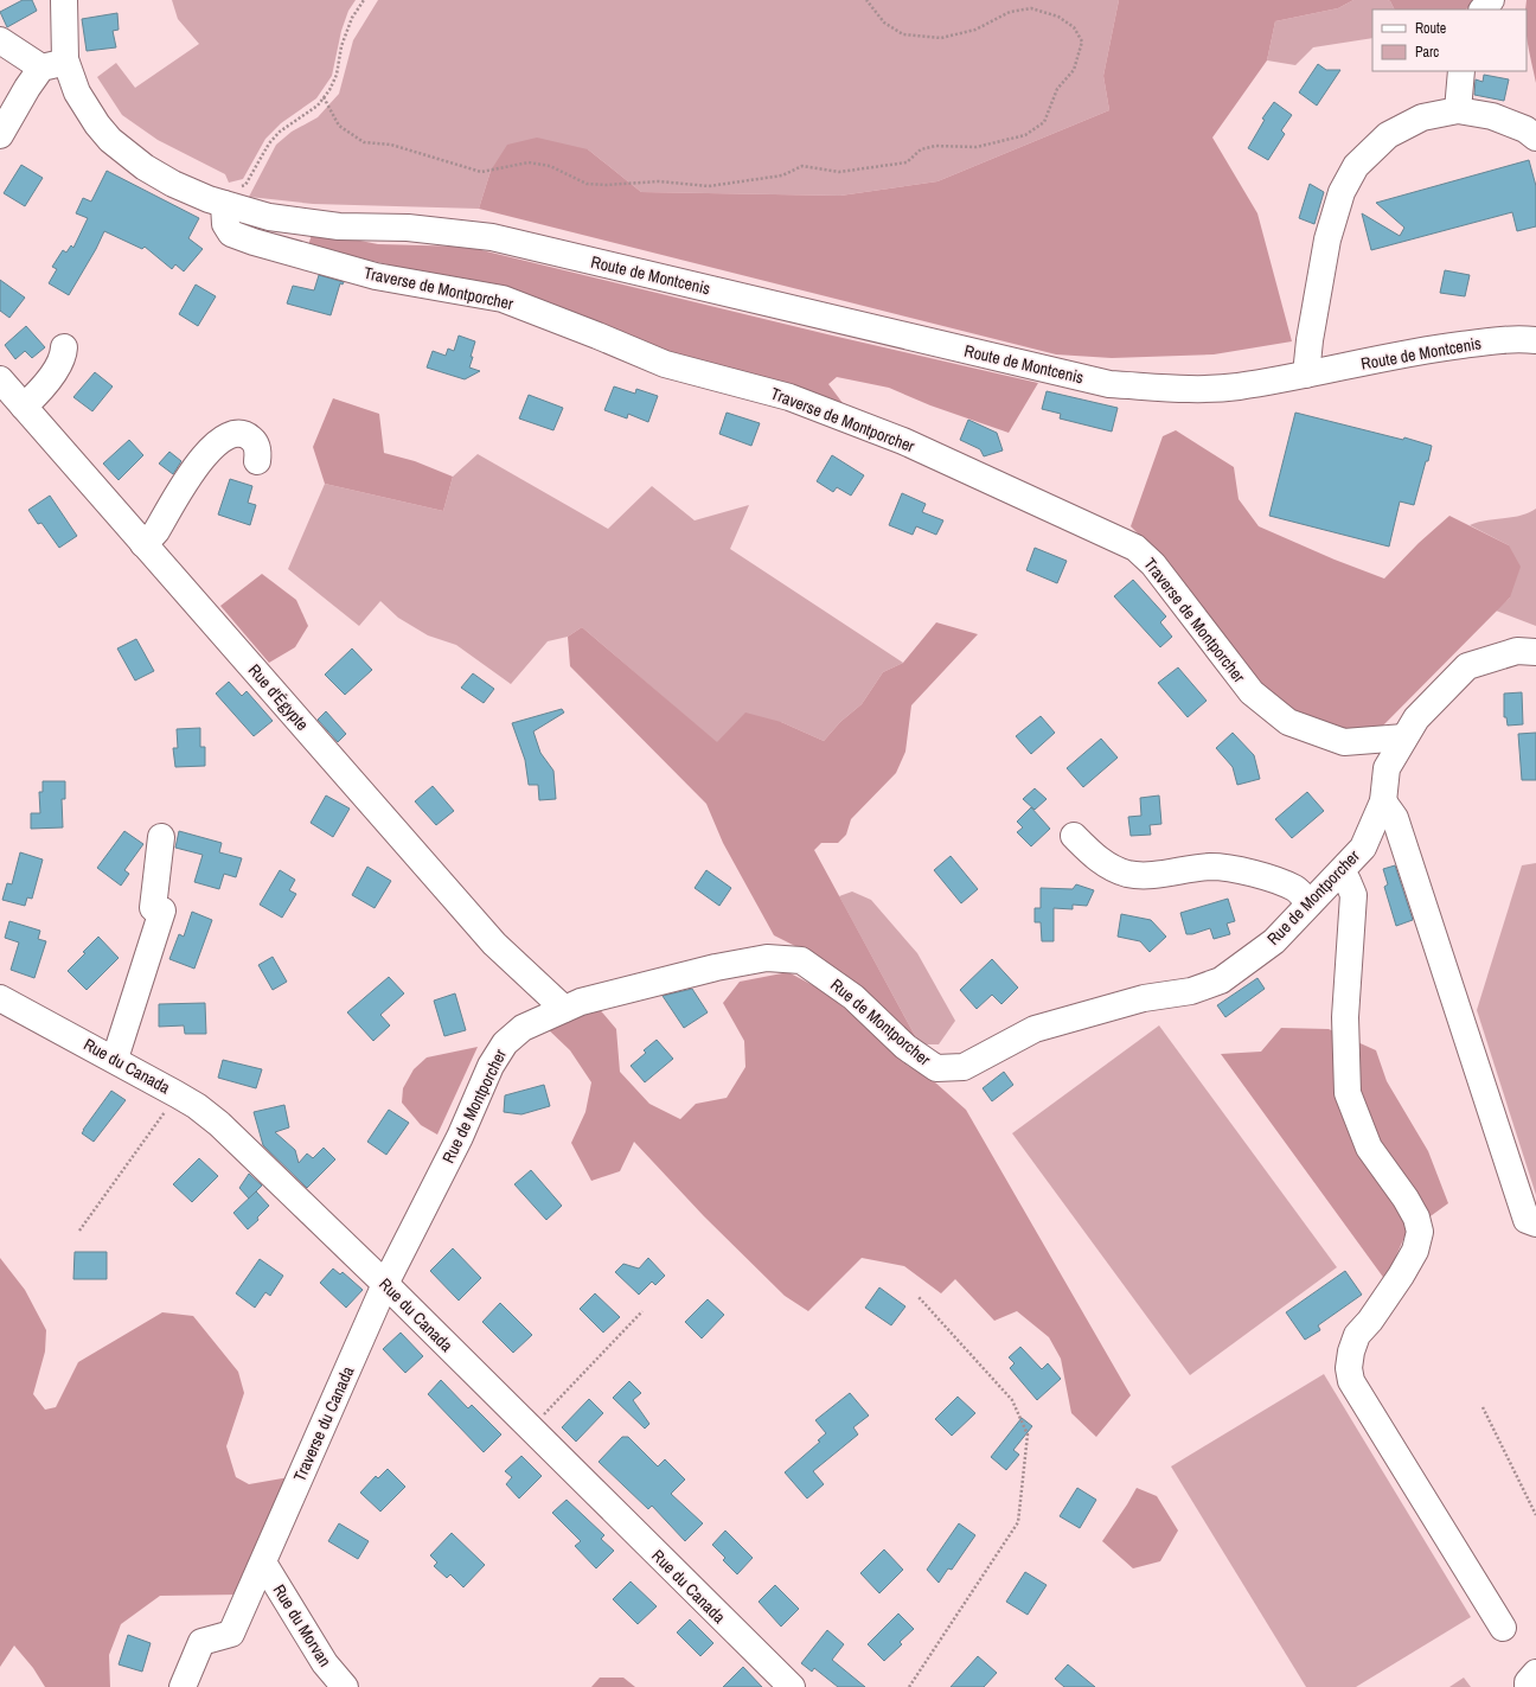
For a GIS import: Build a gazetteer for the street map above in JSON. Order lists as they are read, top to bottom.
{
  "streets": {
    "street": [
      "Route de Montcenis",
      "Traverse de Montporcher",
      "Rue d'Égypte",
      "Rue de Montporcher",
      "Rue du Canada",
      "Traverse du Canada",
      "Rue du Morvan"
    ]
  },
  "crossings": [
    ["Route de Montcenis", "Traverse de Montporcher"],
    ["Traverse de Montporcher", "Rue de Montporcher"],
    ["Rue d'Égypte", "Rue de Montporcher"],
    ["Rue de Montporcher", "Rue du Canada"],
    ["Rue de Montporcher", "Traverse du Canada"],
    ["Rue du Canada", "Traverse du Canada"],
    ["Traverse du Canada", "Rue du Morvan"]
  ],
  "legend": ["Route", "Parc"]
}
